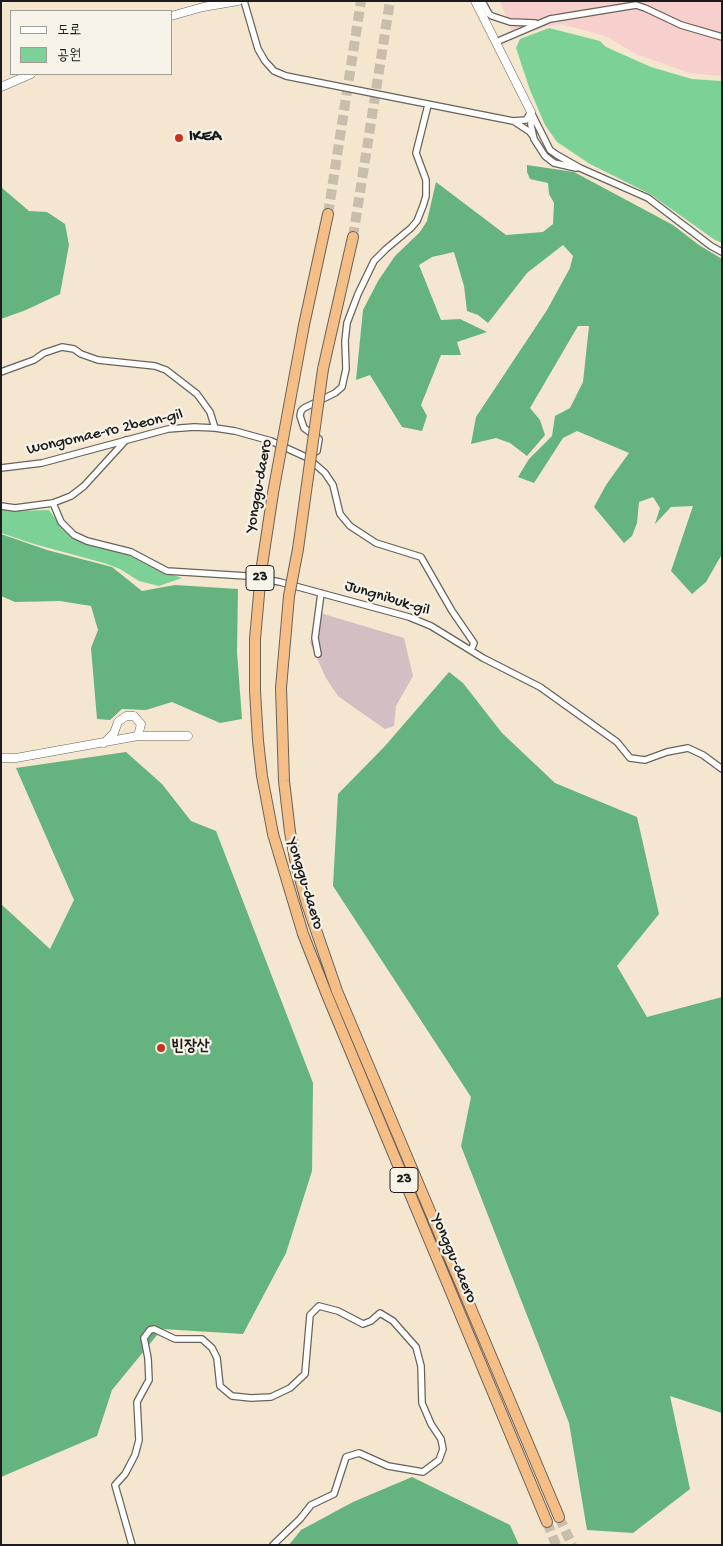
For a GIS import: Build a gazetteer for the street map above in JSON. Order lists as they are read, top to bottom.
{
  "streets": {
    "highway": ["Yonggu-daero", "23"],
    "street": ["Wongomae-ro 2beon-gil", "Jungnibuk-gil"]
  },
  "crossings": [
    ["Wongomae-ro 2beon-gil", "Jungnibuk-gil"]
  ],
  "places": ["IKEA", "빈장산"],
  "legend": ["도로", "공원"]
}
